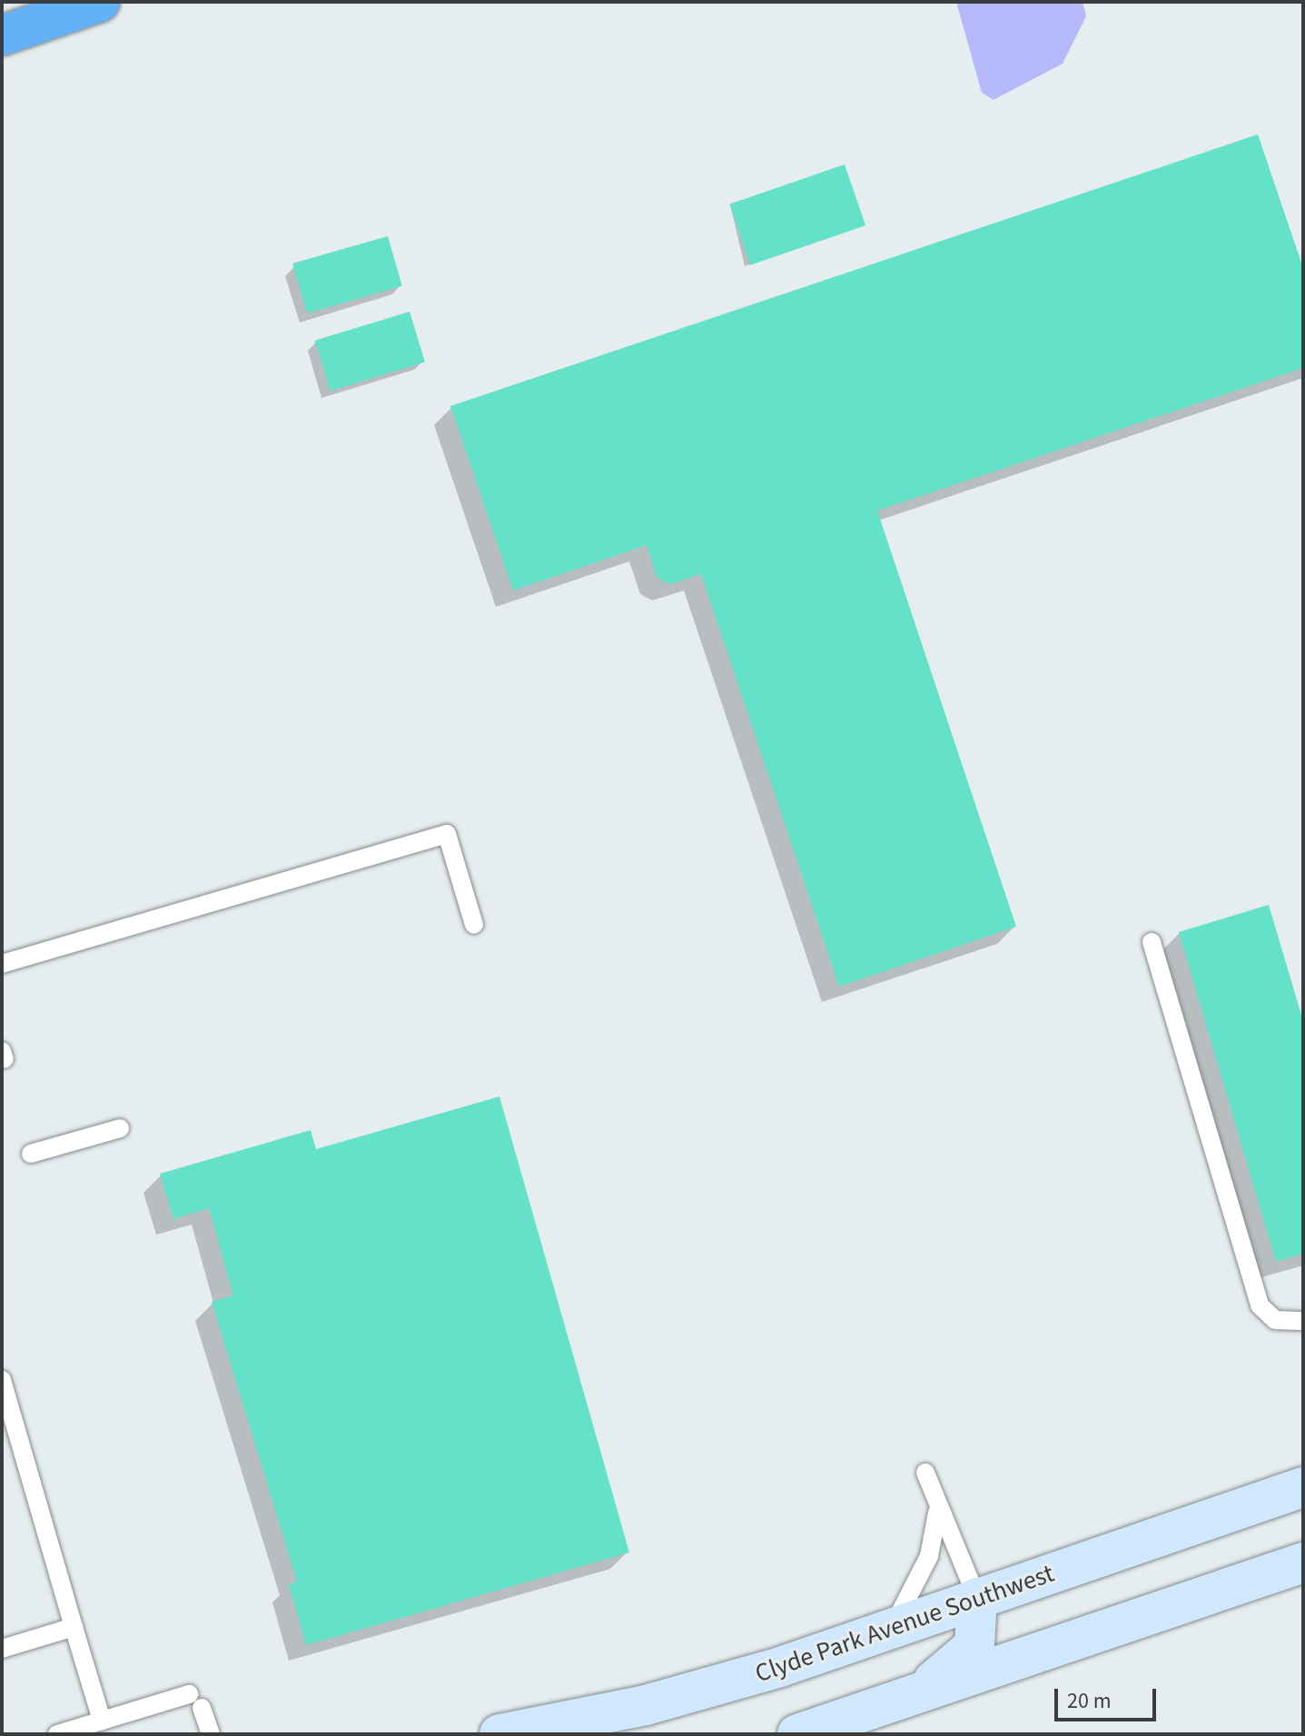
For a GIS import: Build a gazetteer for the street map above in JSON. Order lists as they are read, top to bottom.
{
  "streets": {
    "main road": ["Clyde Park Avenue Southwest"]
  },
  "scale_bar": "20 m"
}
